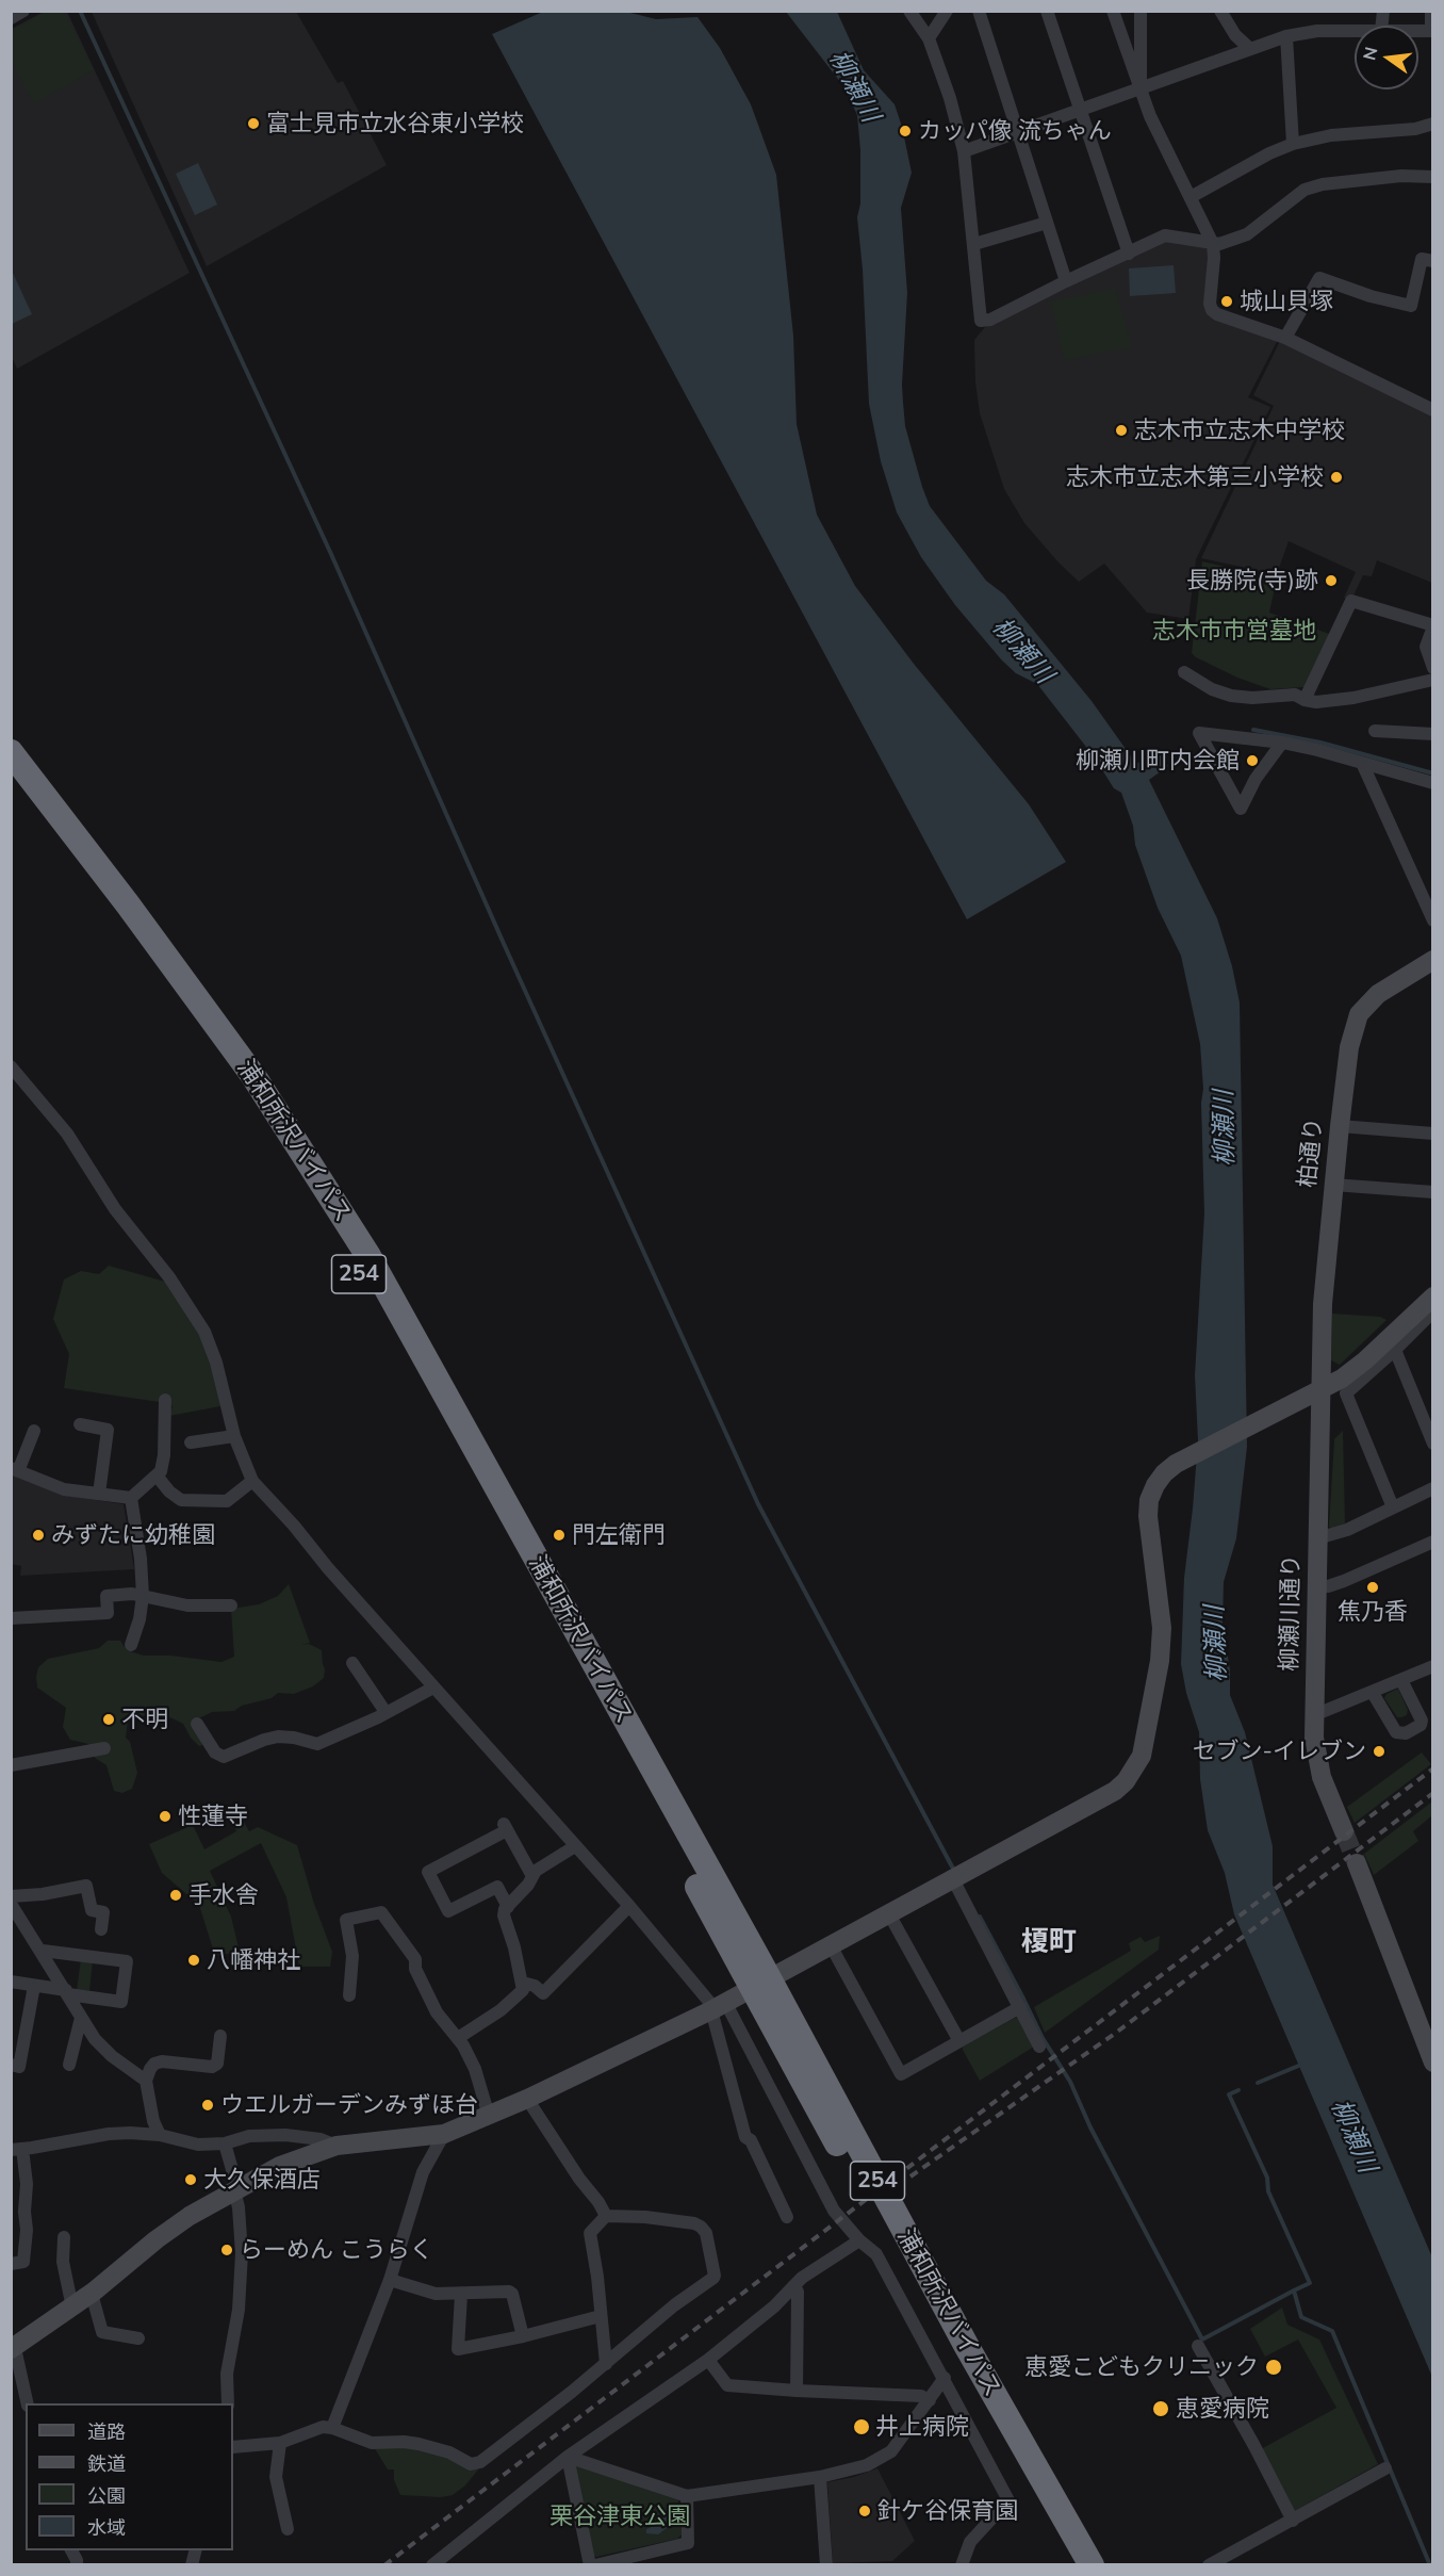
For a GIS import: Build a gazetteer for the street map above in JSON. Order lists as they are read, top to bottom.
{
  "streets": {
    "highway": ["浦和所沢バイパス", "254"],
    "street": ["柏通り", "柳瀬川通り"]
  },
  "crossings": [
    ["柏通り", "柳瀬川通り"]
  ],
  "districts": ["榎町"],
  "water": ["柳瀬川"],
  "parks": ["志木市市営墓地", "栗谷津東公園"],
  "places": [
    "富士見市立水谷東小学校",
    "カッパ像 流ちゃん",
    "城山貝塚",
    "志木市立志木中学校",
    "志木市立志木第三小学校",
    "長勝院(寺)跡",
    "柳瀬川町内会館",
    "みずたに幼稚園",
    "門左衛門",
    "焦乃香",
    "不明",
    "セブン-イレブン",
    "性蓮寺",
    "手水舎",
    "八幡神社",
    "ウエルガーデンみずほ台",
    "大久保酒店",
    "らーめん こうらく",
    "恵愛こどもクリニック",
    "恵愛病院",
    "井上病院",
    "針ケ谷保育園"
  ],
  "legend": [
    "道路",
    "鉄道",
    "公園",
    "水域"
  ],
  "north": "left"
}
